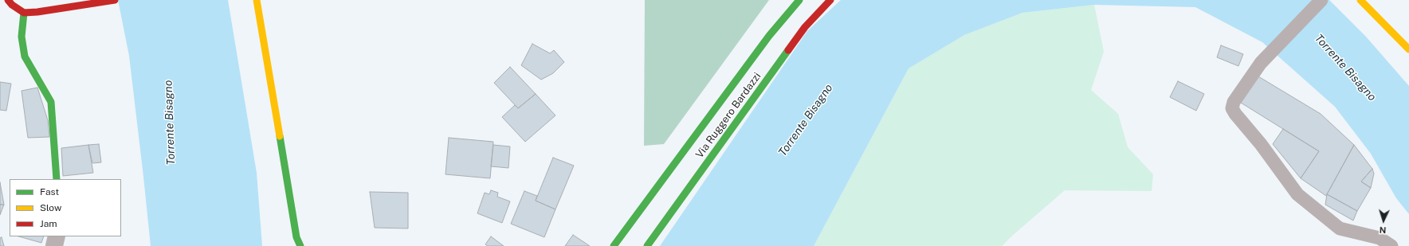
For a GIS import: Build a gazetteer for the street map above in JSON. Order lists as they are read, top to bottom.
{
  "streets": {
    "main road": ["Via Ruggero Bardazzi"]
  },
  "water": ["Torrente Bisagno"],
  "legend": ["Fast", "Slow", "Jam"],
  "north": "bottom"
}
